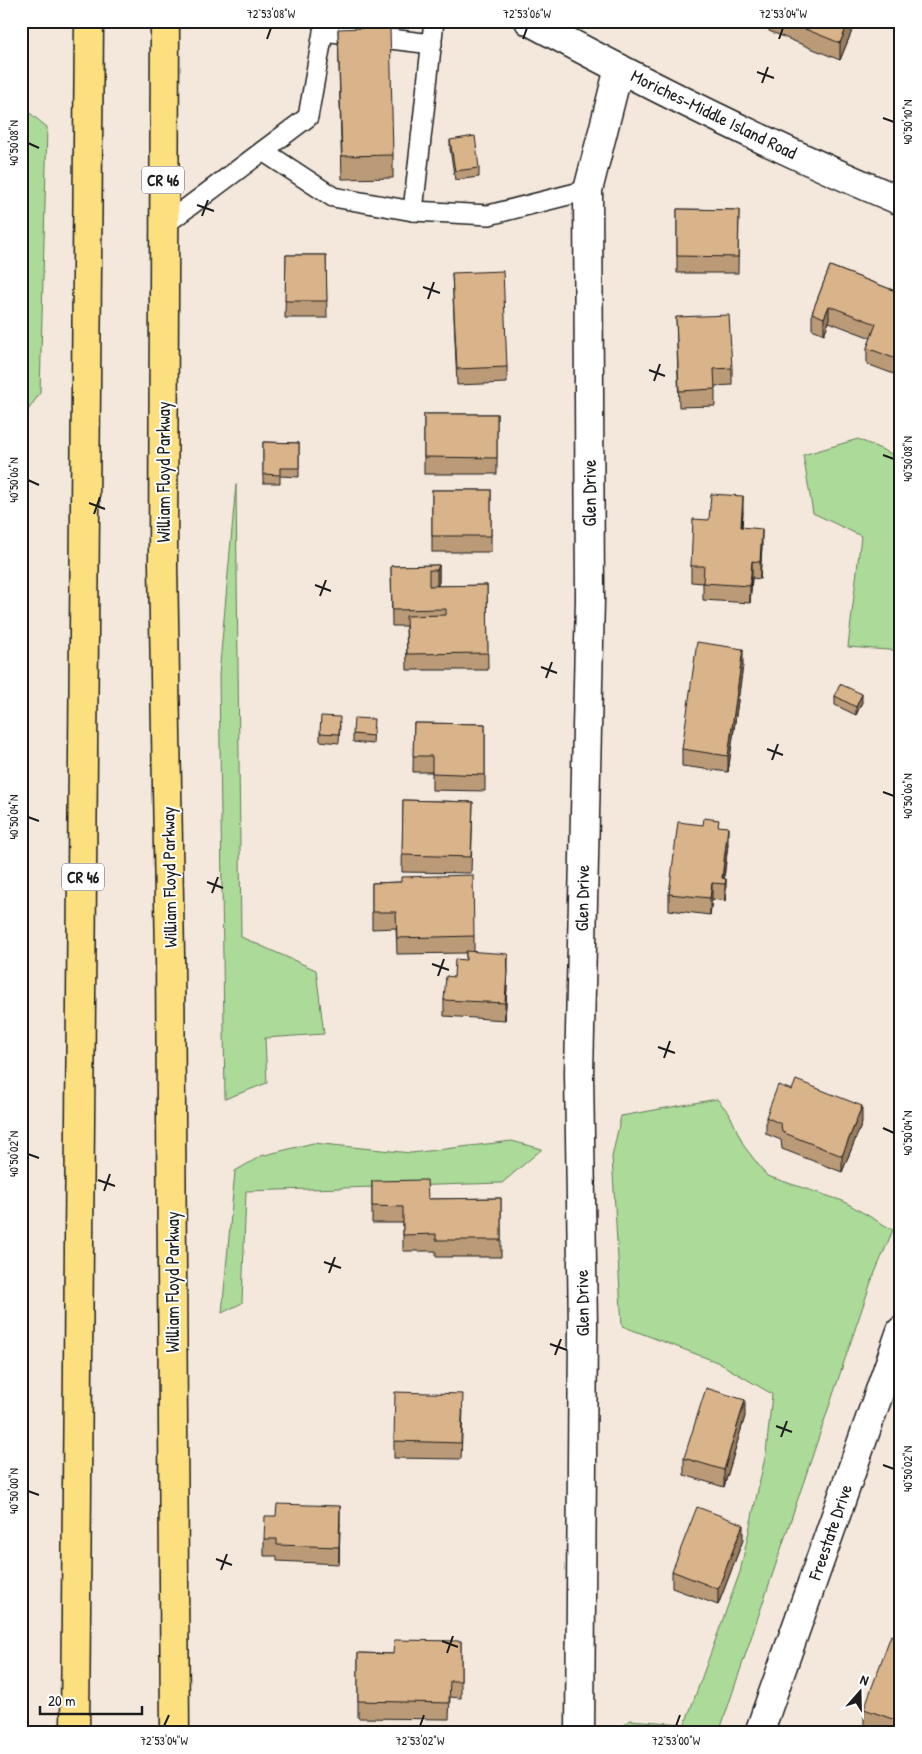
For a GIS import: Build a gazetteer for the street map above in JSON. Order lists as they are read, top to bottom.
{
  "streets": {
    "highway": ["CR 46", "William Floyd Parkway"],
    "street": ["Moriches-Middle Island Road", "Glen Drive", "Freestate Drive"]
  },
  "crossings": [
    ["Moriches-Middle Island Road", "Glen Drive"]
  ],
  "scale_bar": "20 m",
  "north": "top",
  "coordinates": [
    "72°53'08\"W",
    "72°53'06\"W",
    "72°53'04\"W",
    "40°50'10\"N",
    "40°50'08\"N",
    "40°50'06\"N",
    "40°50'04\"N",
    "40°50'02\"N",
    "40°50'00\"N",
    "72°53'02\"W",
    "72°53'00\"W"
  ]
}
